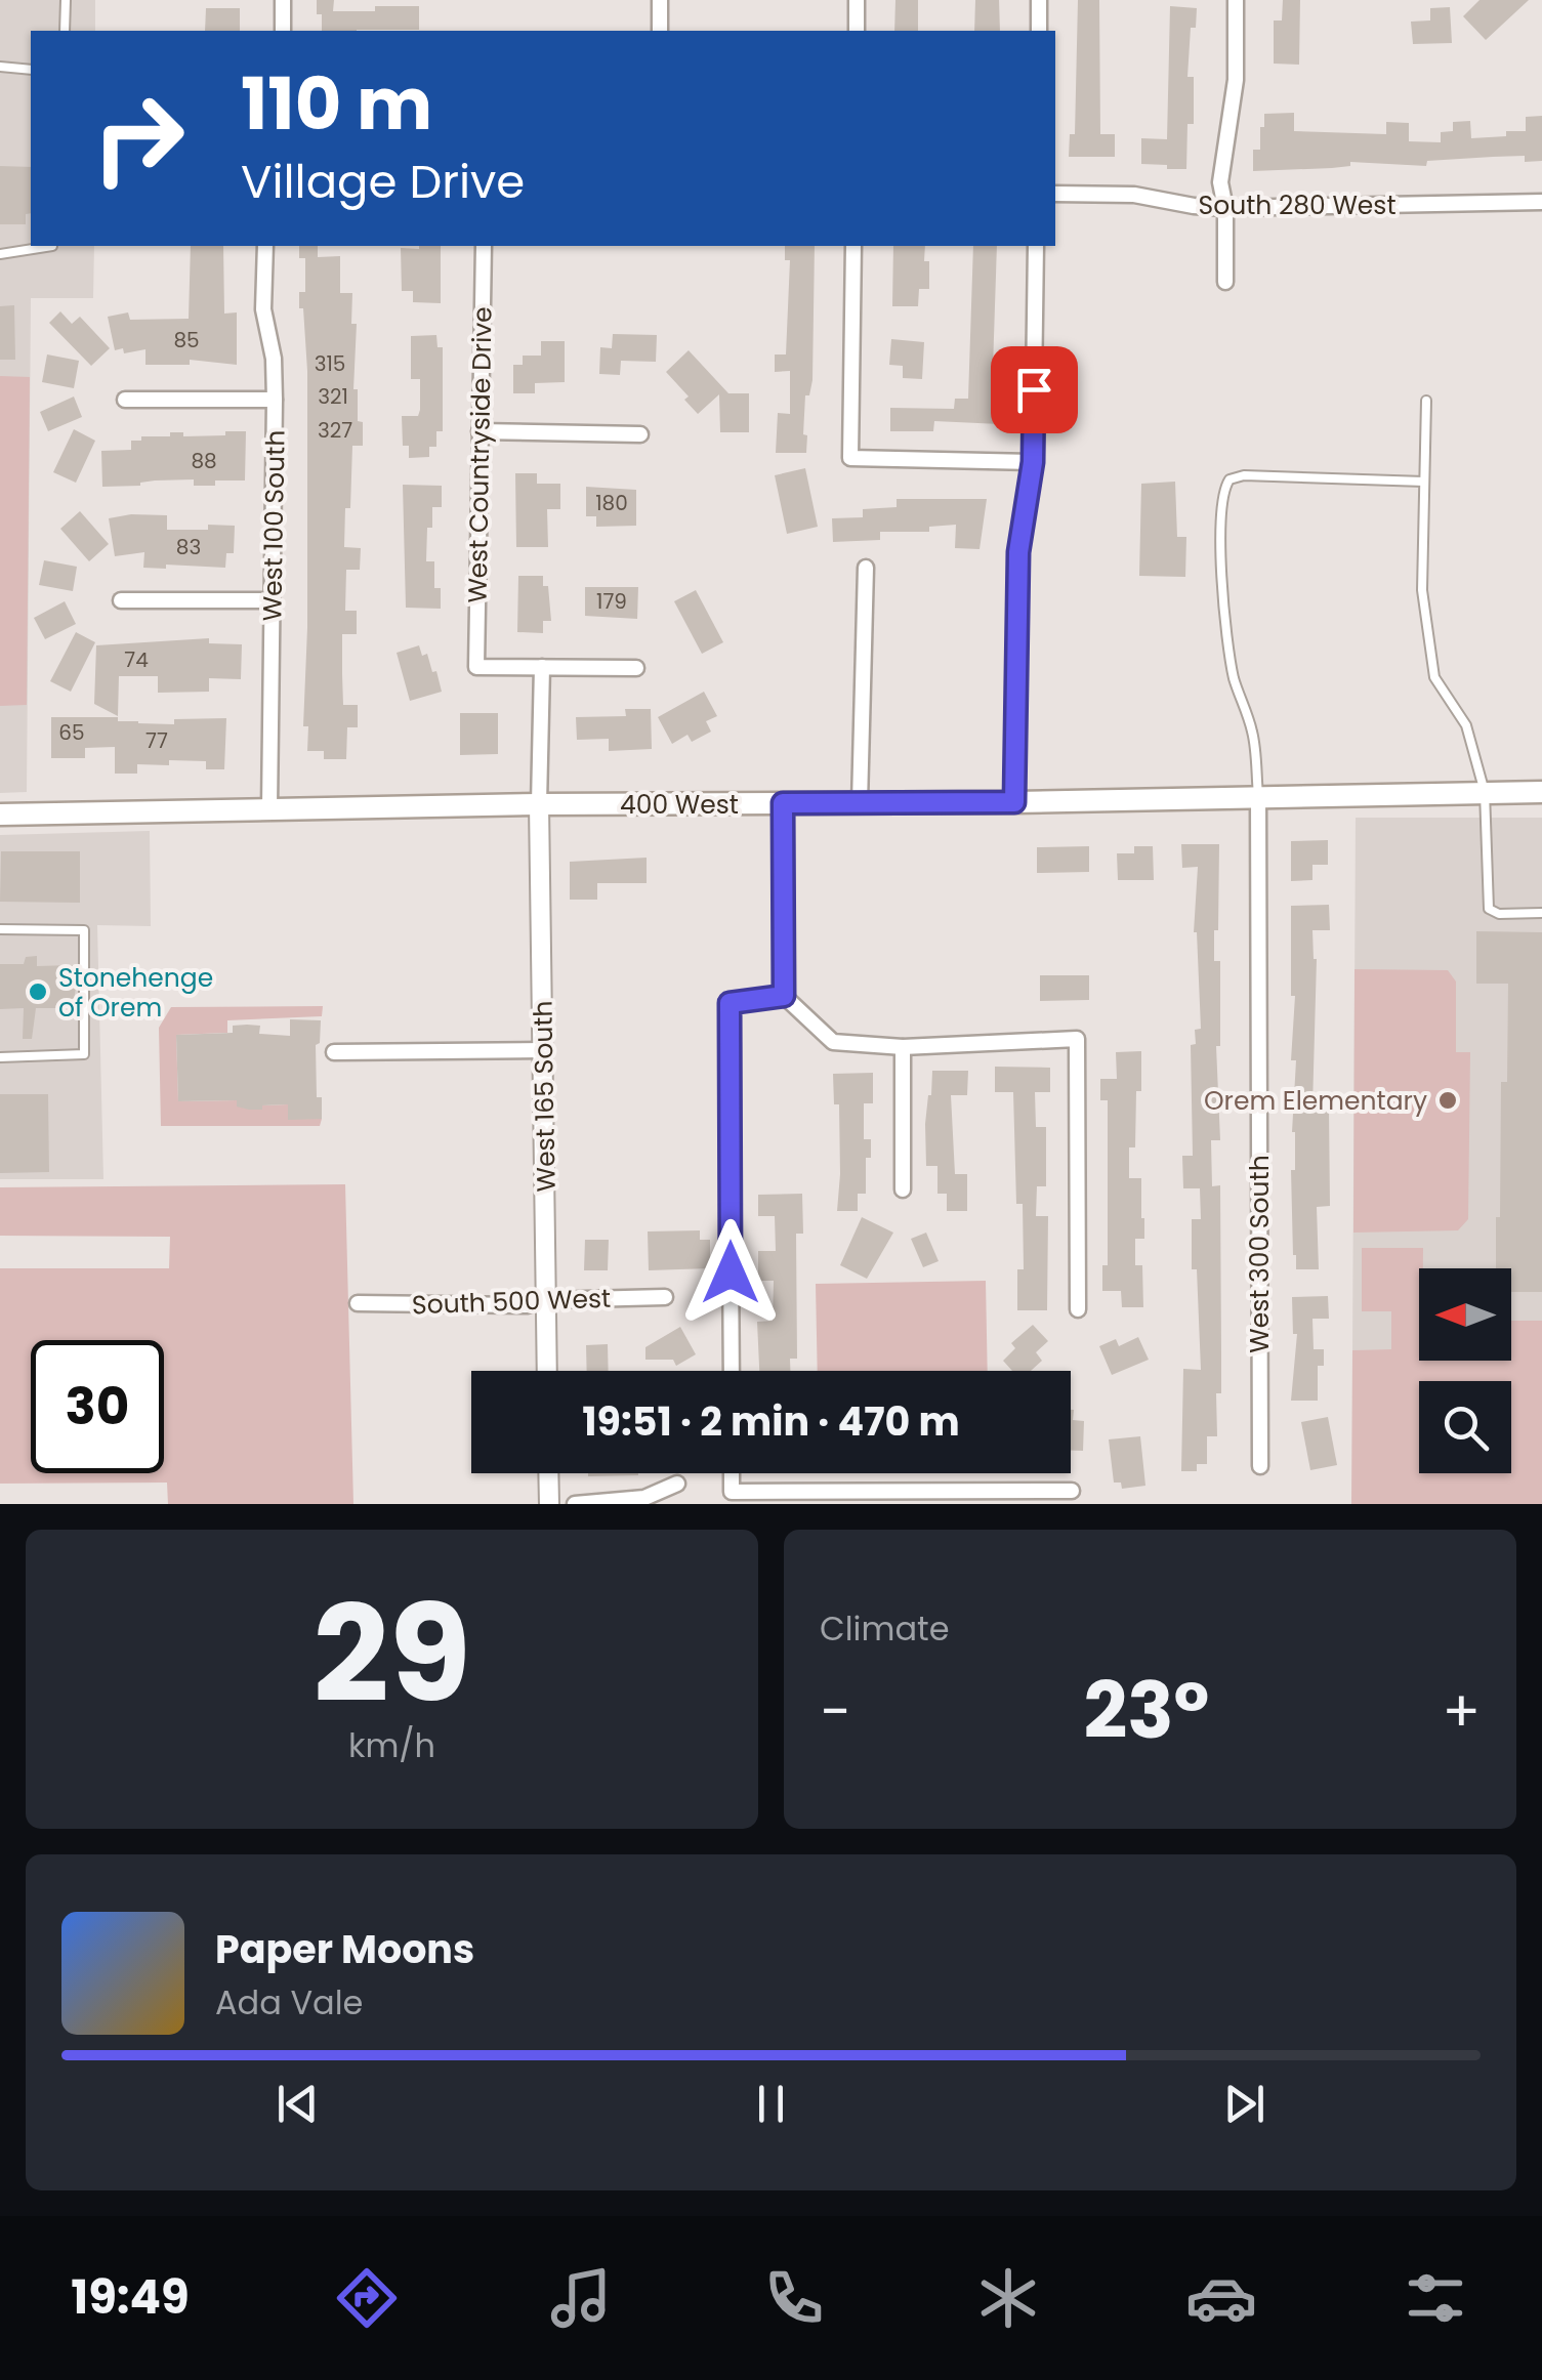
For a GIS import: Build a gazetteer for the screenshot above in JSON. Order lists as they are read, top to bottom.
{
  "streets": {
    "main road": ["400 West"],
    "street": [
      "South 280 West",
      "West Countryside Drive",
      "West 100 South",
      "West 165 South",
      "West 300 South",
      "South 500 West"
    ]
  },
  "crossings": [
    ["West 100 South", "400 West"],
    ["400 West", "West 165 South"],
    ["400 West", "West 300 South"],
    ["West 165 South", "South 500 West"]
  ],
  "places": ["Stonehenge of Orem", "Orem Elementary"],
  "house_numbers": [
    "85",
    "315",
    "321",
    "327",
    "88",
    "180",
    "83",
    "179",
    "74",
    "65",
    "77"
  ],
  "north": "left",
  "page": {
    "turn": ["110 m", "Village Drive"],
    "limit": "30",
    "trip": "19:51 · 2 min · 470 m",
    "tile": [
      ["29", "km/h"],
      "Climate"
    ],
    "heat": ["−", "23°", "+"],
    "song": ["Paper Moons", "Ada Vale"],
    "tabs": "19:49"
  }
}
